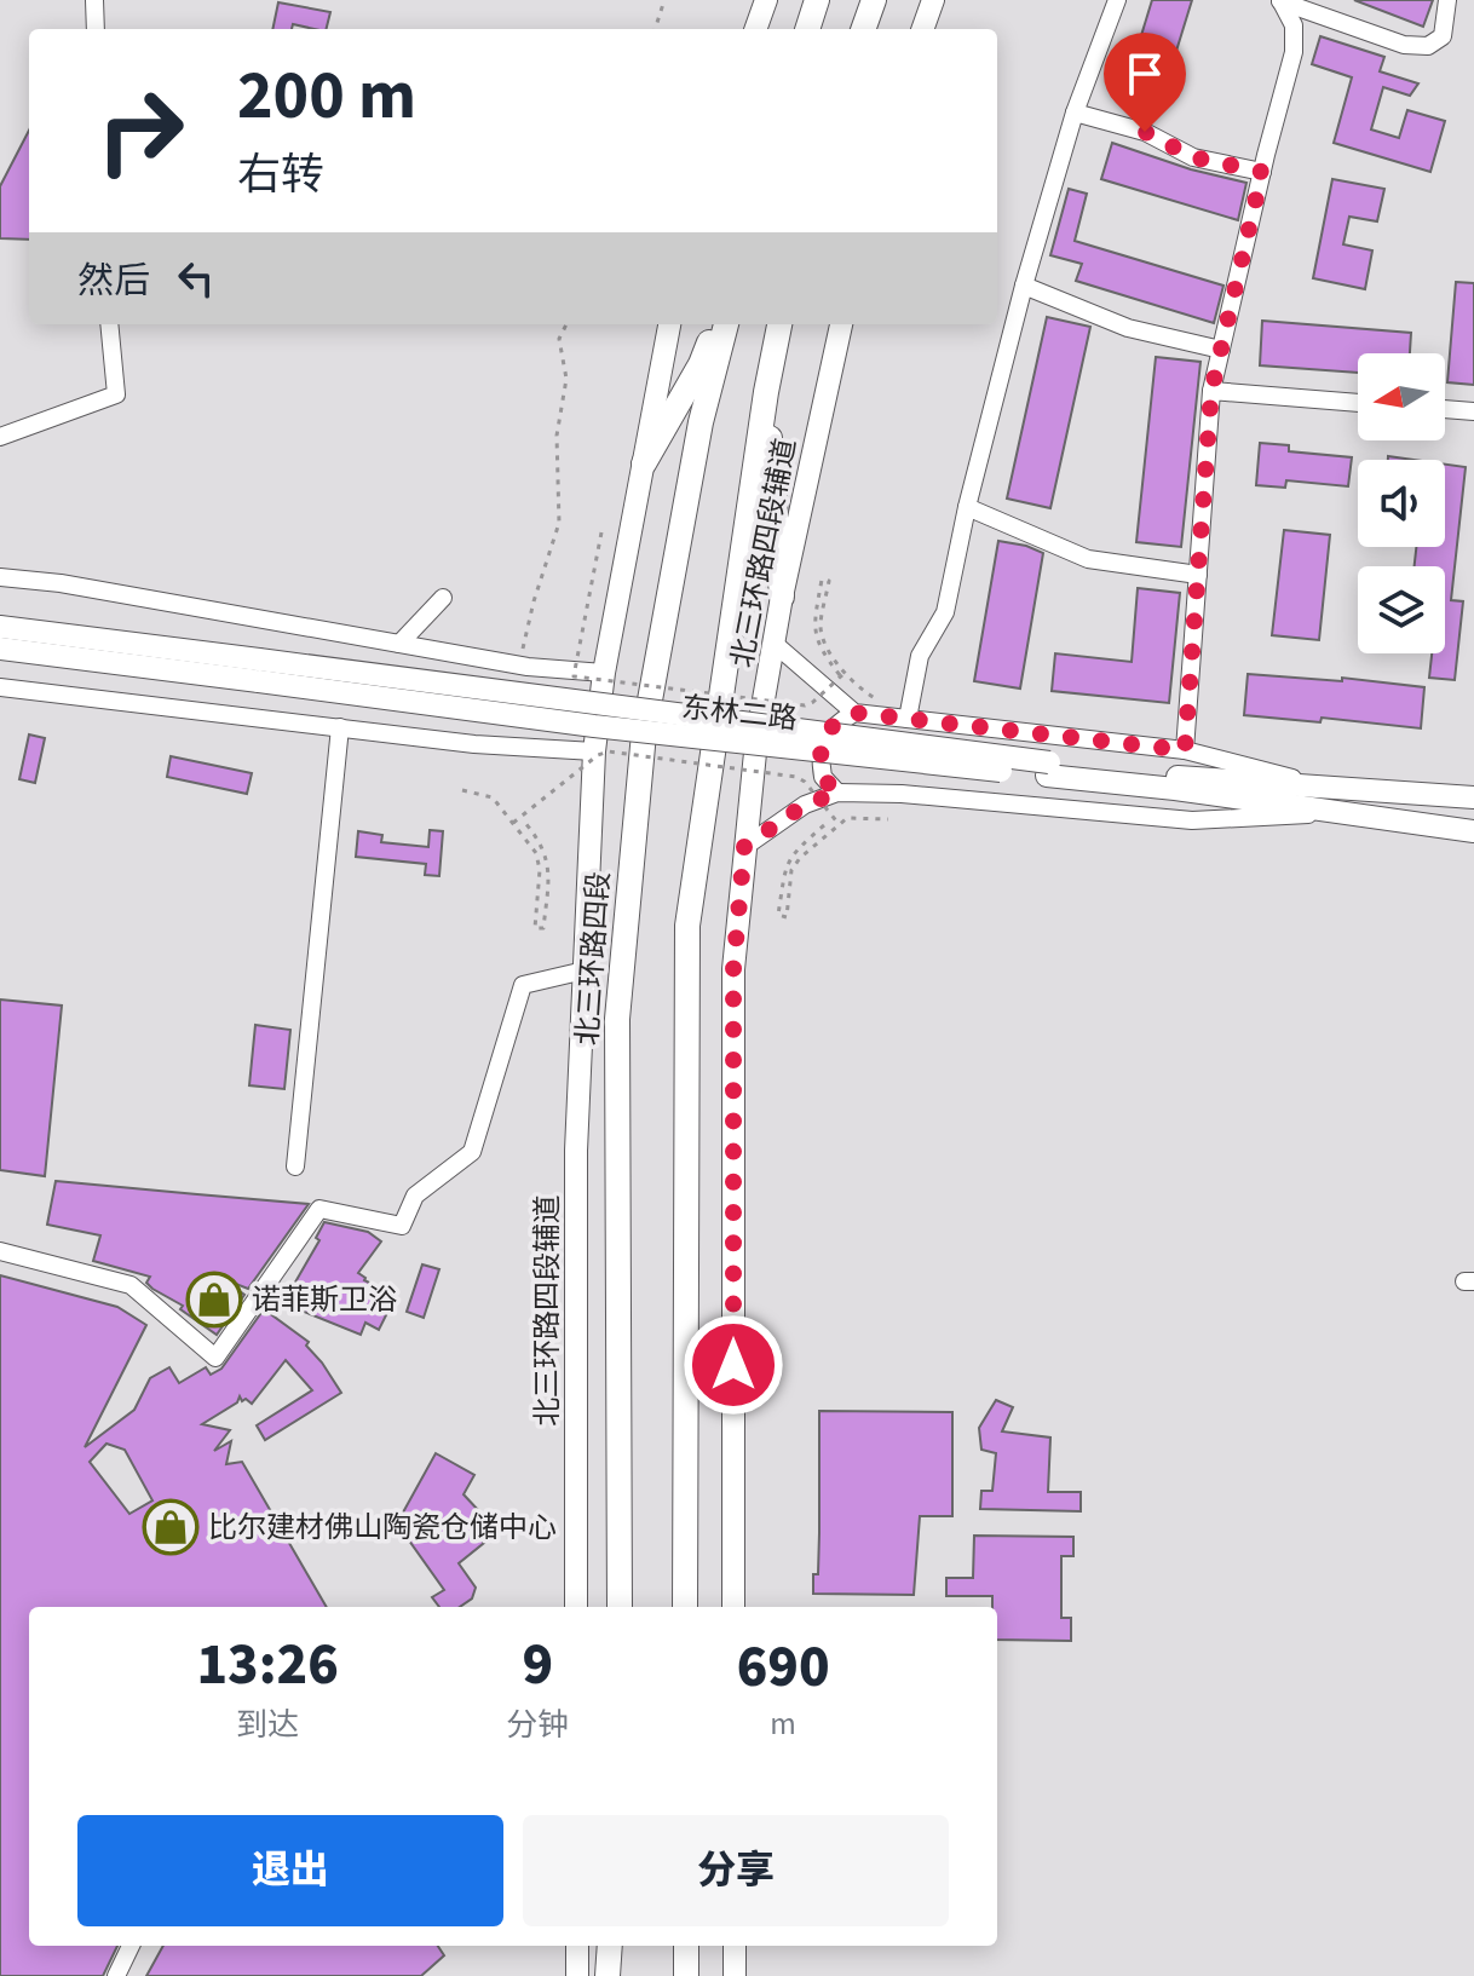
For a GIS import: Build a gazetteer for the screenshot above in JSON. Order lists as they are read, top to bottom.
{
  "streets": {
    "highway": ["北三环路四段"],
    "main road": ["北三环路四段辅道", "东林二路"]
  },
  "places": {
    "shop": ["诺菲斯卫浴", "比尔建材佛山陶瓷仓储中心"]
  },
  "north": "left",
  "page": {
    "turn": ["200 m", "右转"],
    "then": "然后",
    "eta": [
      "13:26",
      "到达",
      "9",
      "分钟",
      "690",
      "m"
    ],
    "buttons": ["退出", "分享"]
  }
}
